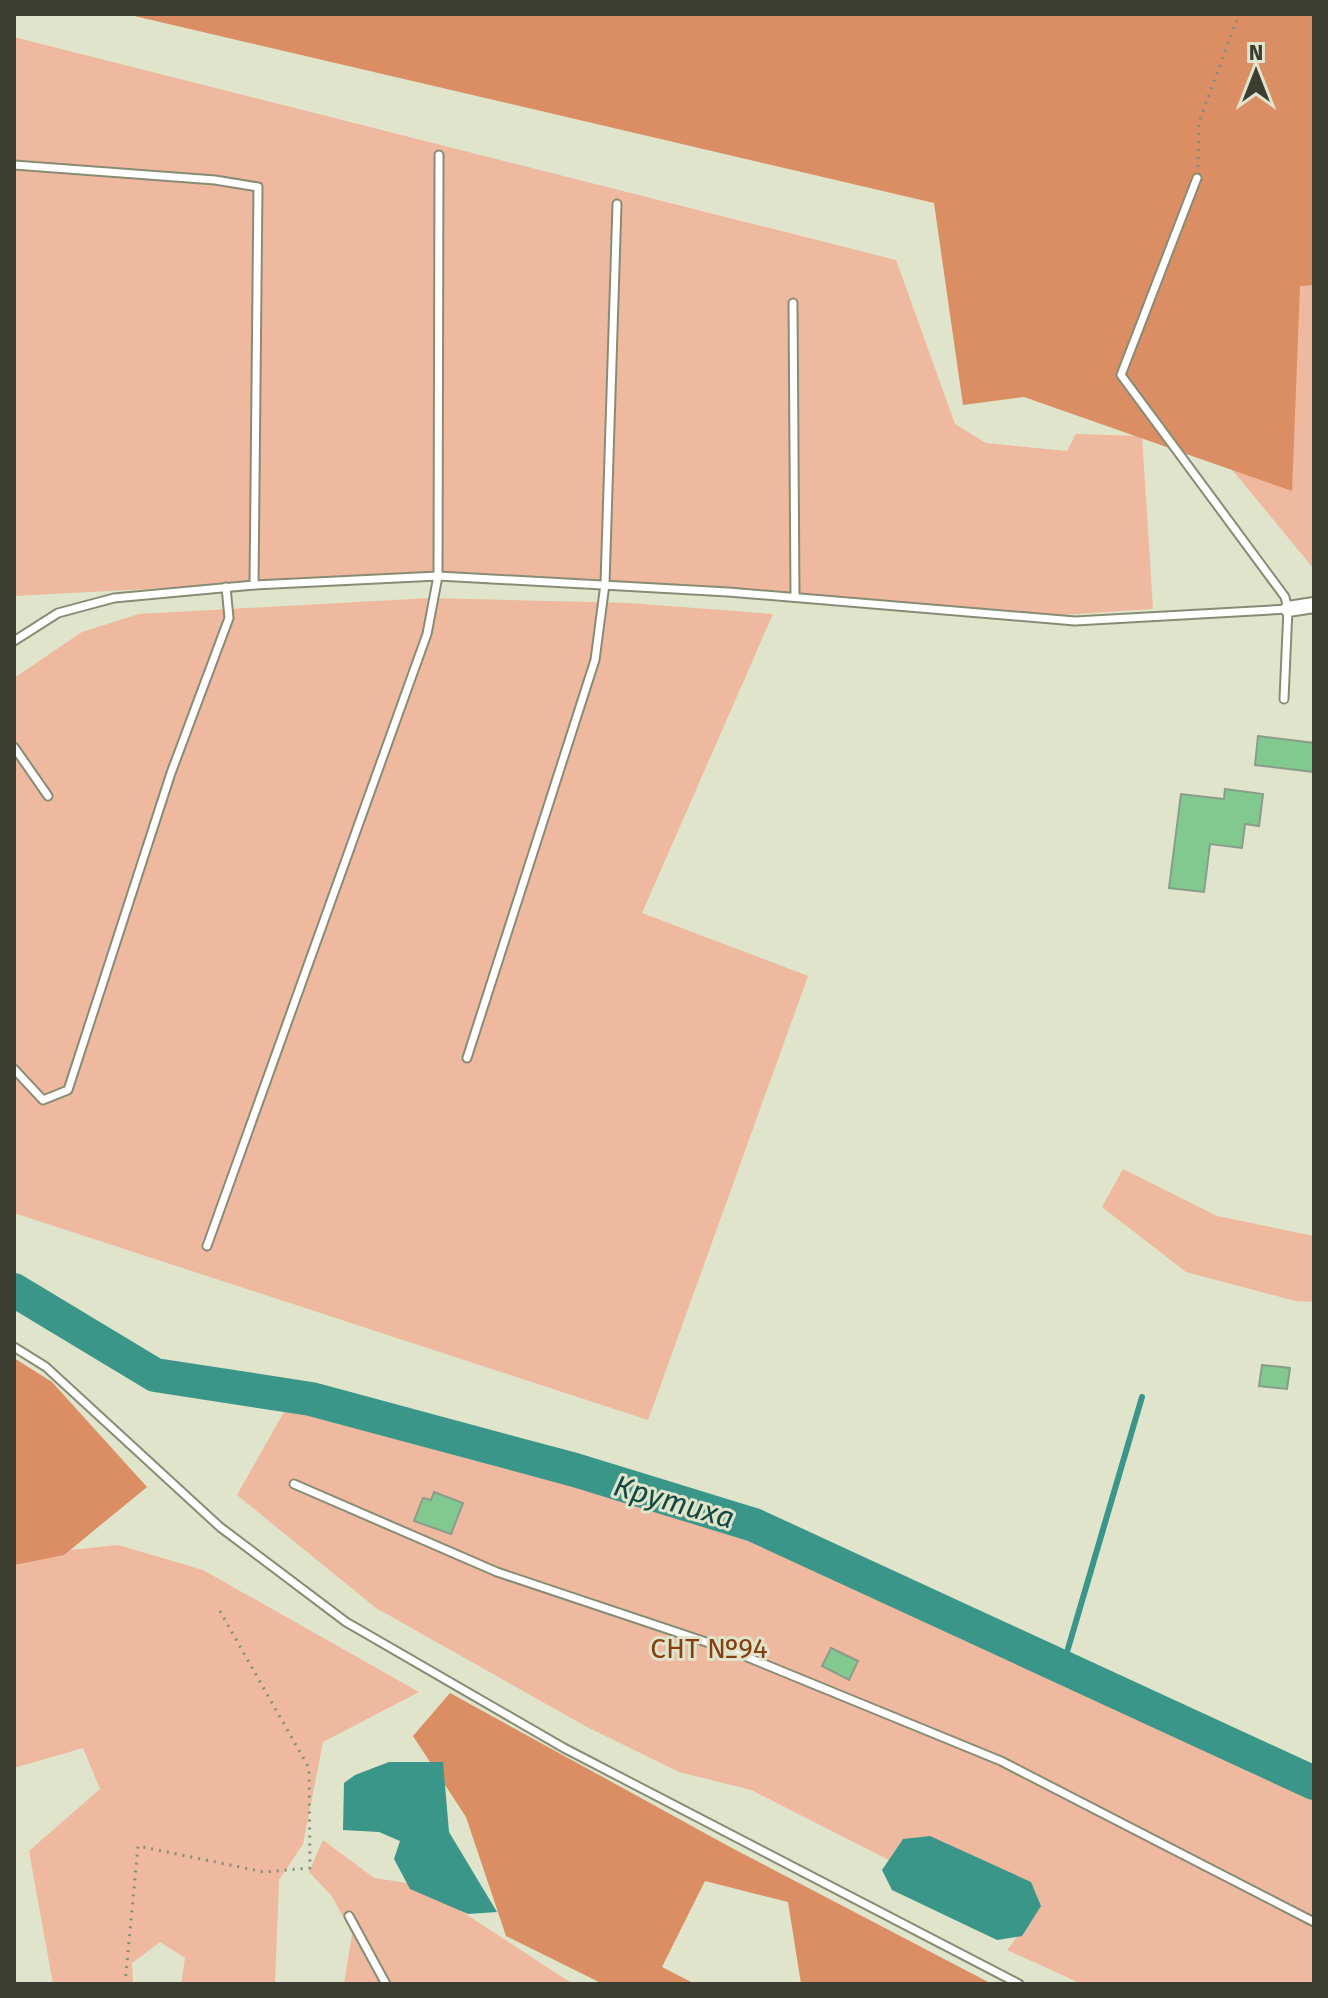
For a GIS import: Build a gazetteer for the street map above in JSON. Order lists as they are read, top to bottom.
{
  "water": ["Крутиха"],
  "parks": ["СНТ №94"],
  "north": "top"
}
